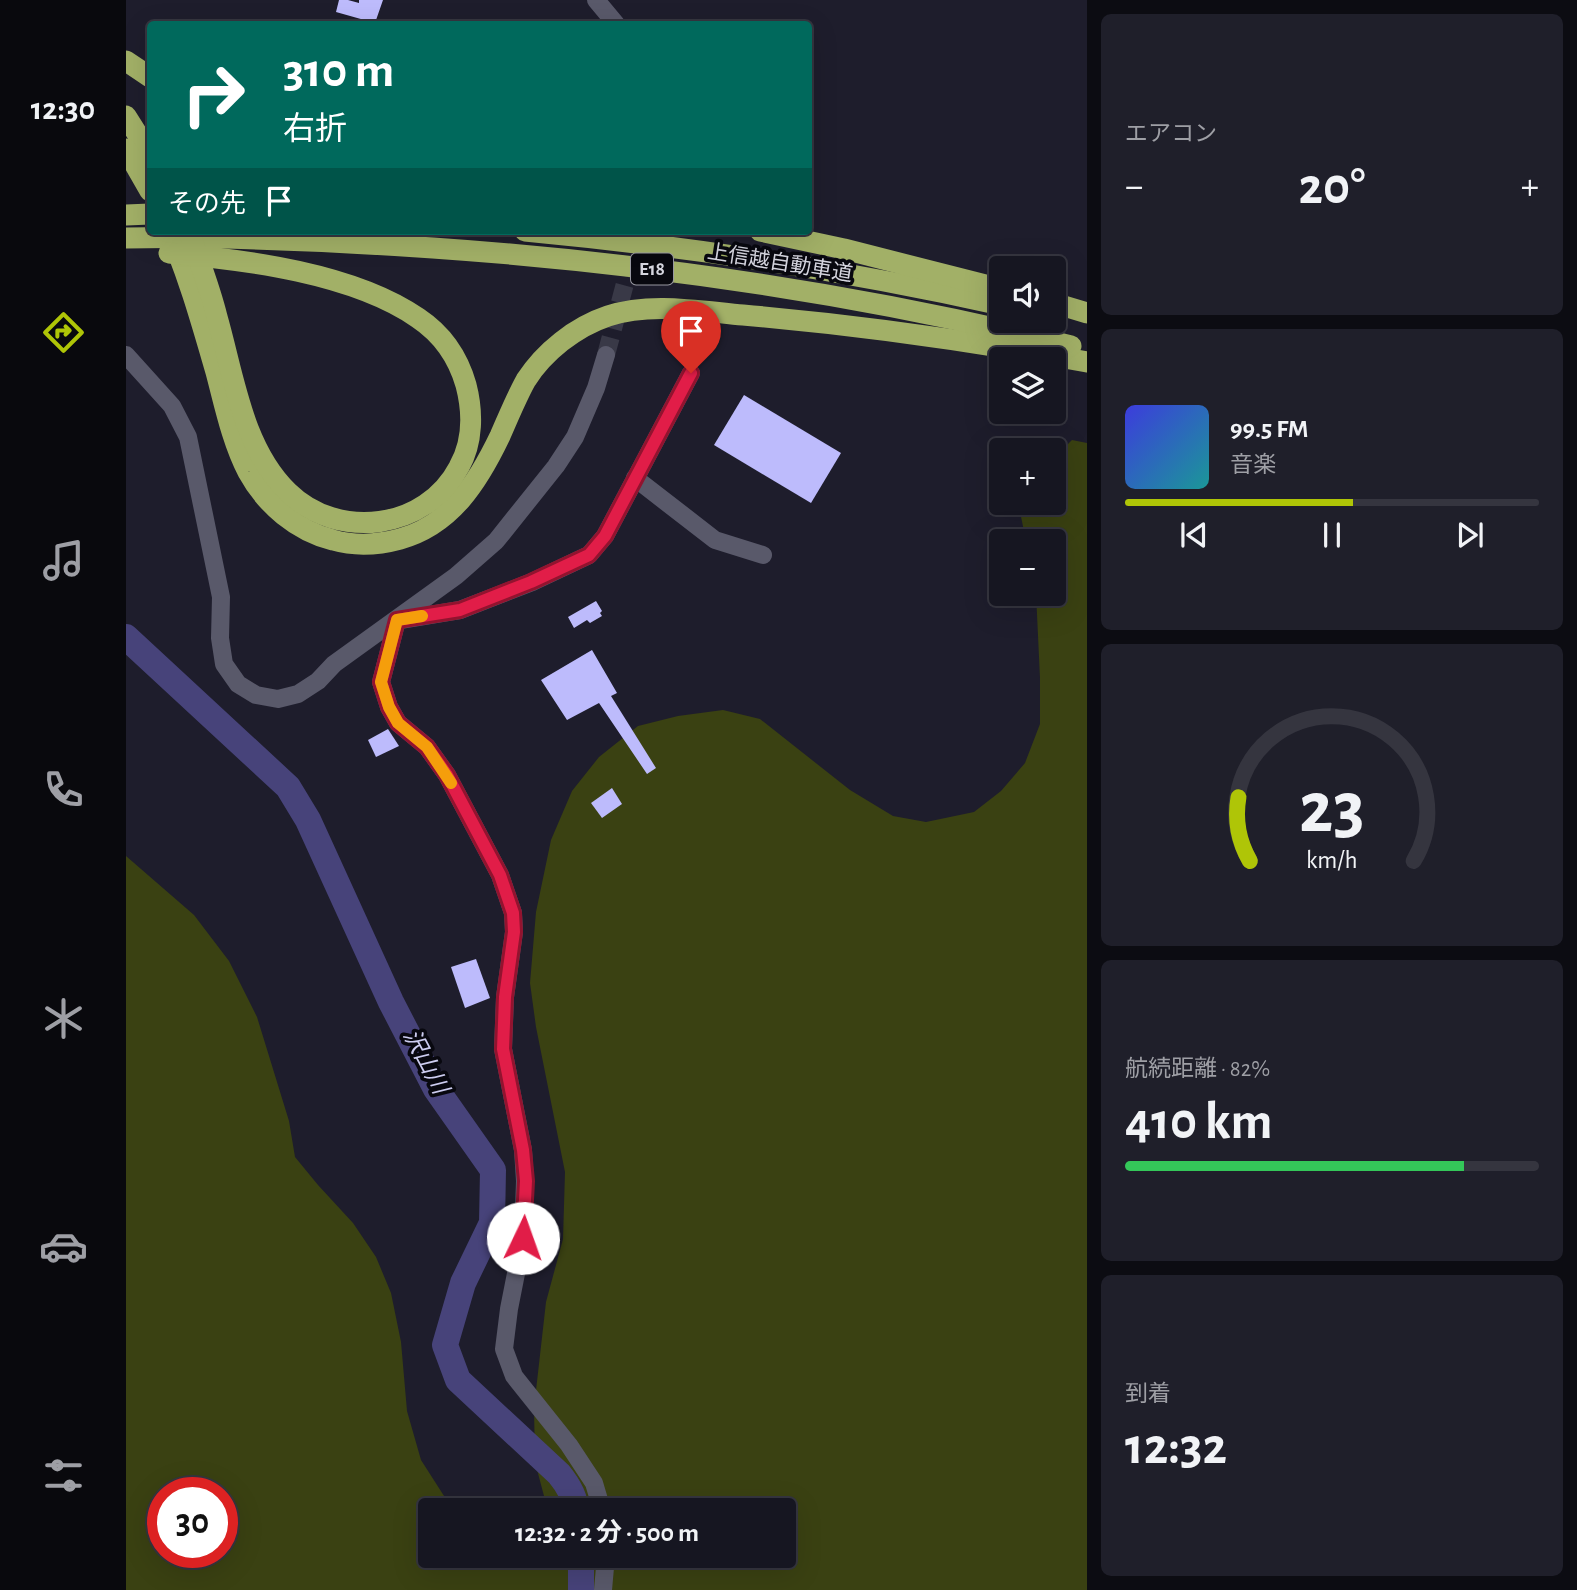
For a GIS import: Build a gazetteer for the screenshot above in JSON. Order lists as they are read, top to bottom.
{
  "streets": {
    "highway": ["上信越自動車道", "E18"]
  },
  "water": ["沢山川"],
  "page": {
    "tabs": "12:30",
    "tile": [
      "エアコン",
      ["航続距離 · 82%", "410 km"],
      ["到着", "12:32"]
    ],
    "turn": ["310 m", "右折"],
    "heat": ["−", "20°", "+"],
    "then": "その先",
    "map_buttons": ["+", "−"],
    "song": ["99.5 FM", "音楽"],
    "limit": "30",
    "trip": "12:32 · 2 分 · 500 m",
    "gauge": ["23", "km/h"]
  }
}
